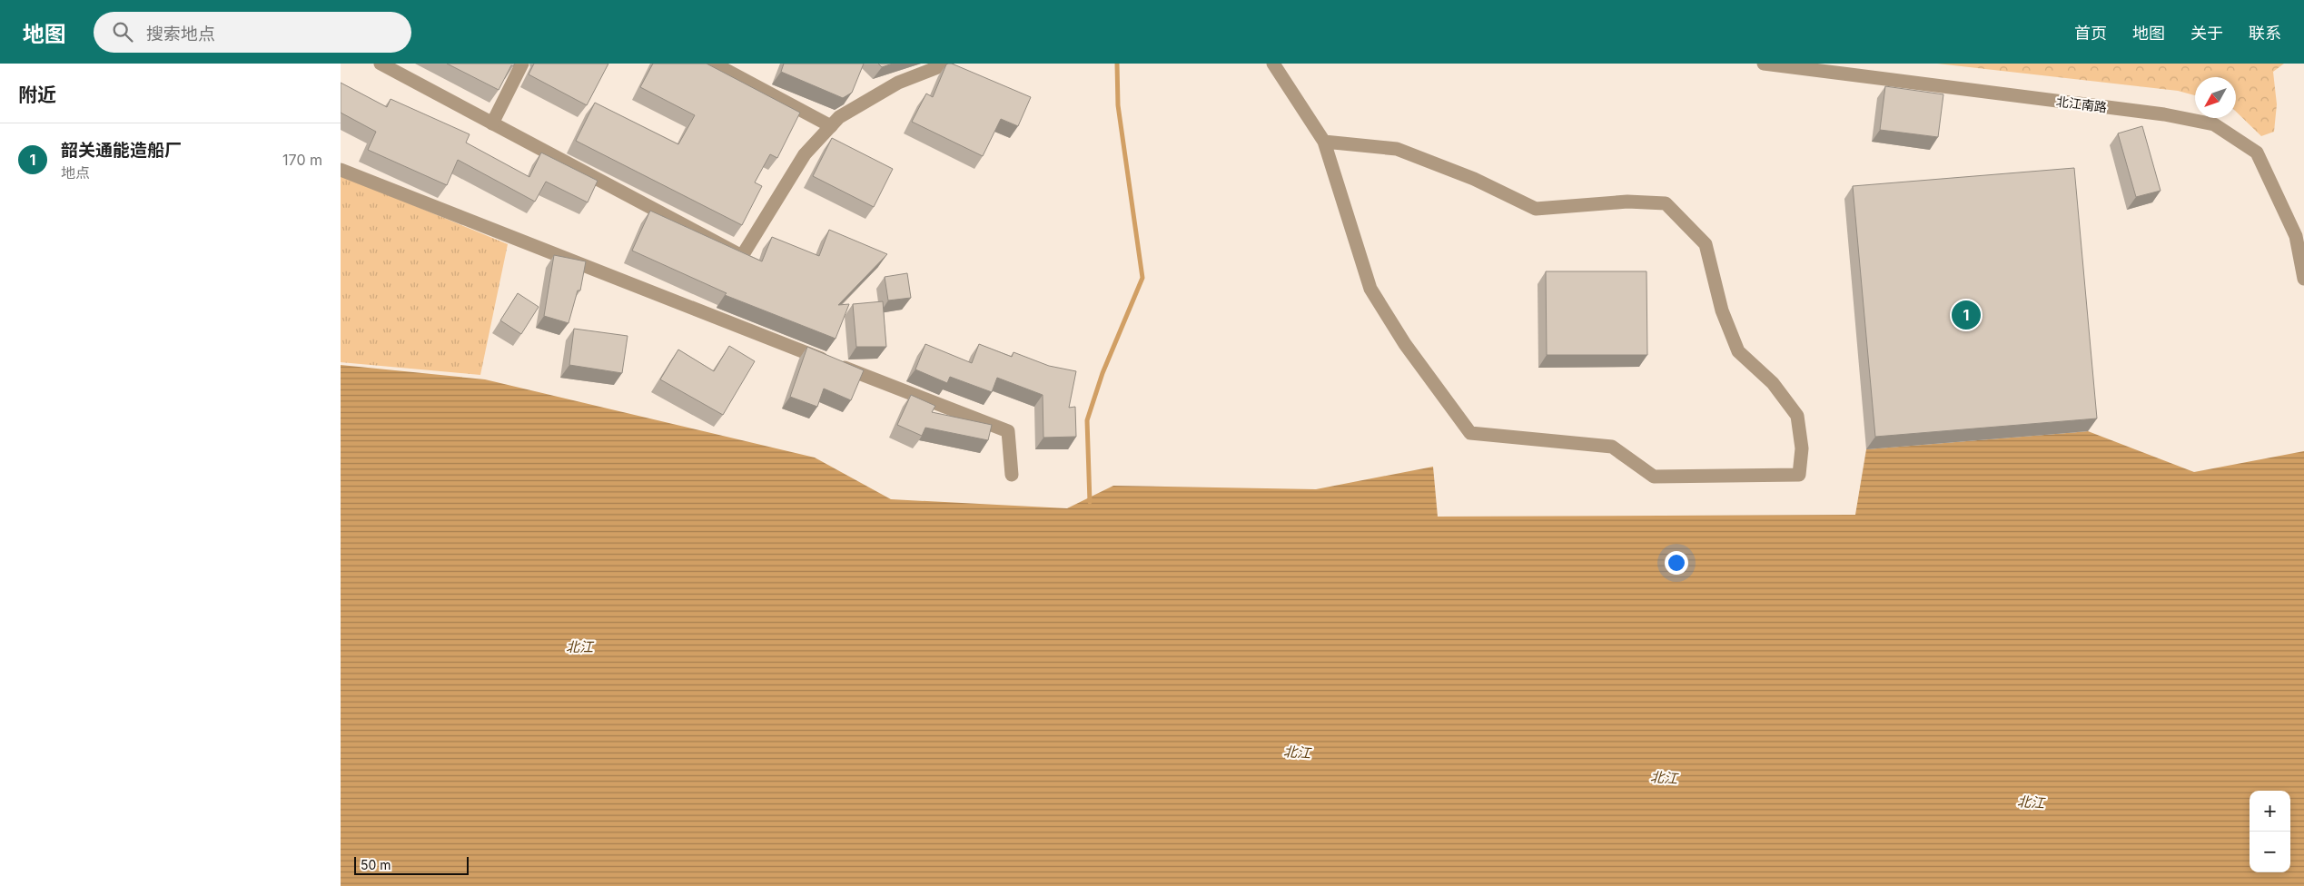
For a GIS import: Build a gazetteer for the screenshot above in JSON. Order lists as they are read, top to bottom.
{
  "streets": {
    "street": ["北江南路"]
  },
  "water": ["北江"],
  "scale_bar": "50 m",
  "north": "bottom left",
  "page": {
    "header": "地图",
    "search": "搜索地点",
    "nav": [
      "首页",
      "地图",
      "关于",
      "联系"
    ],
    "heading": "附近",
    "list": [
      {
        "mark": "1",
        "name": "韶关通能造船厂",
        "note": "地点",
        "value": "170 m"
      }
    ],
    "pins": "1",
    "map_buttons": ["+", "−"],
    "scale": "50 m"
  }
}
